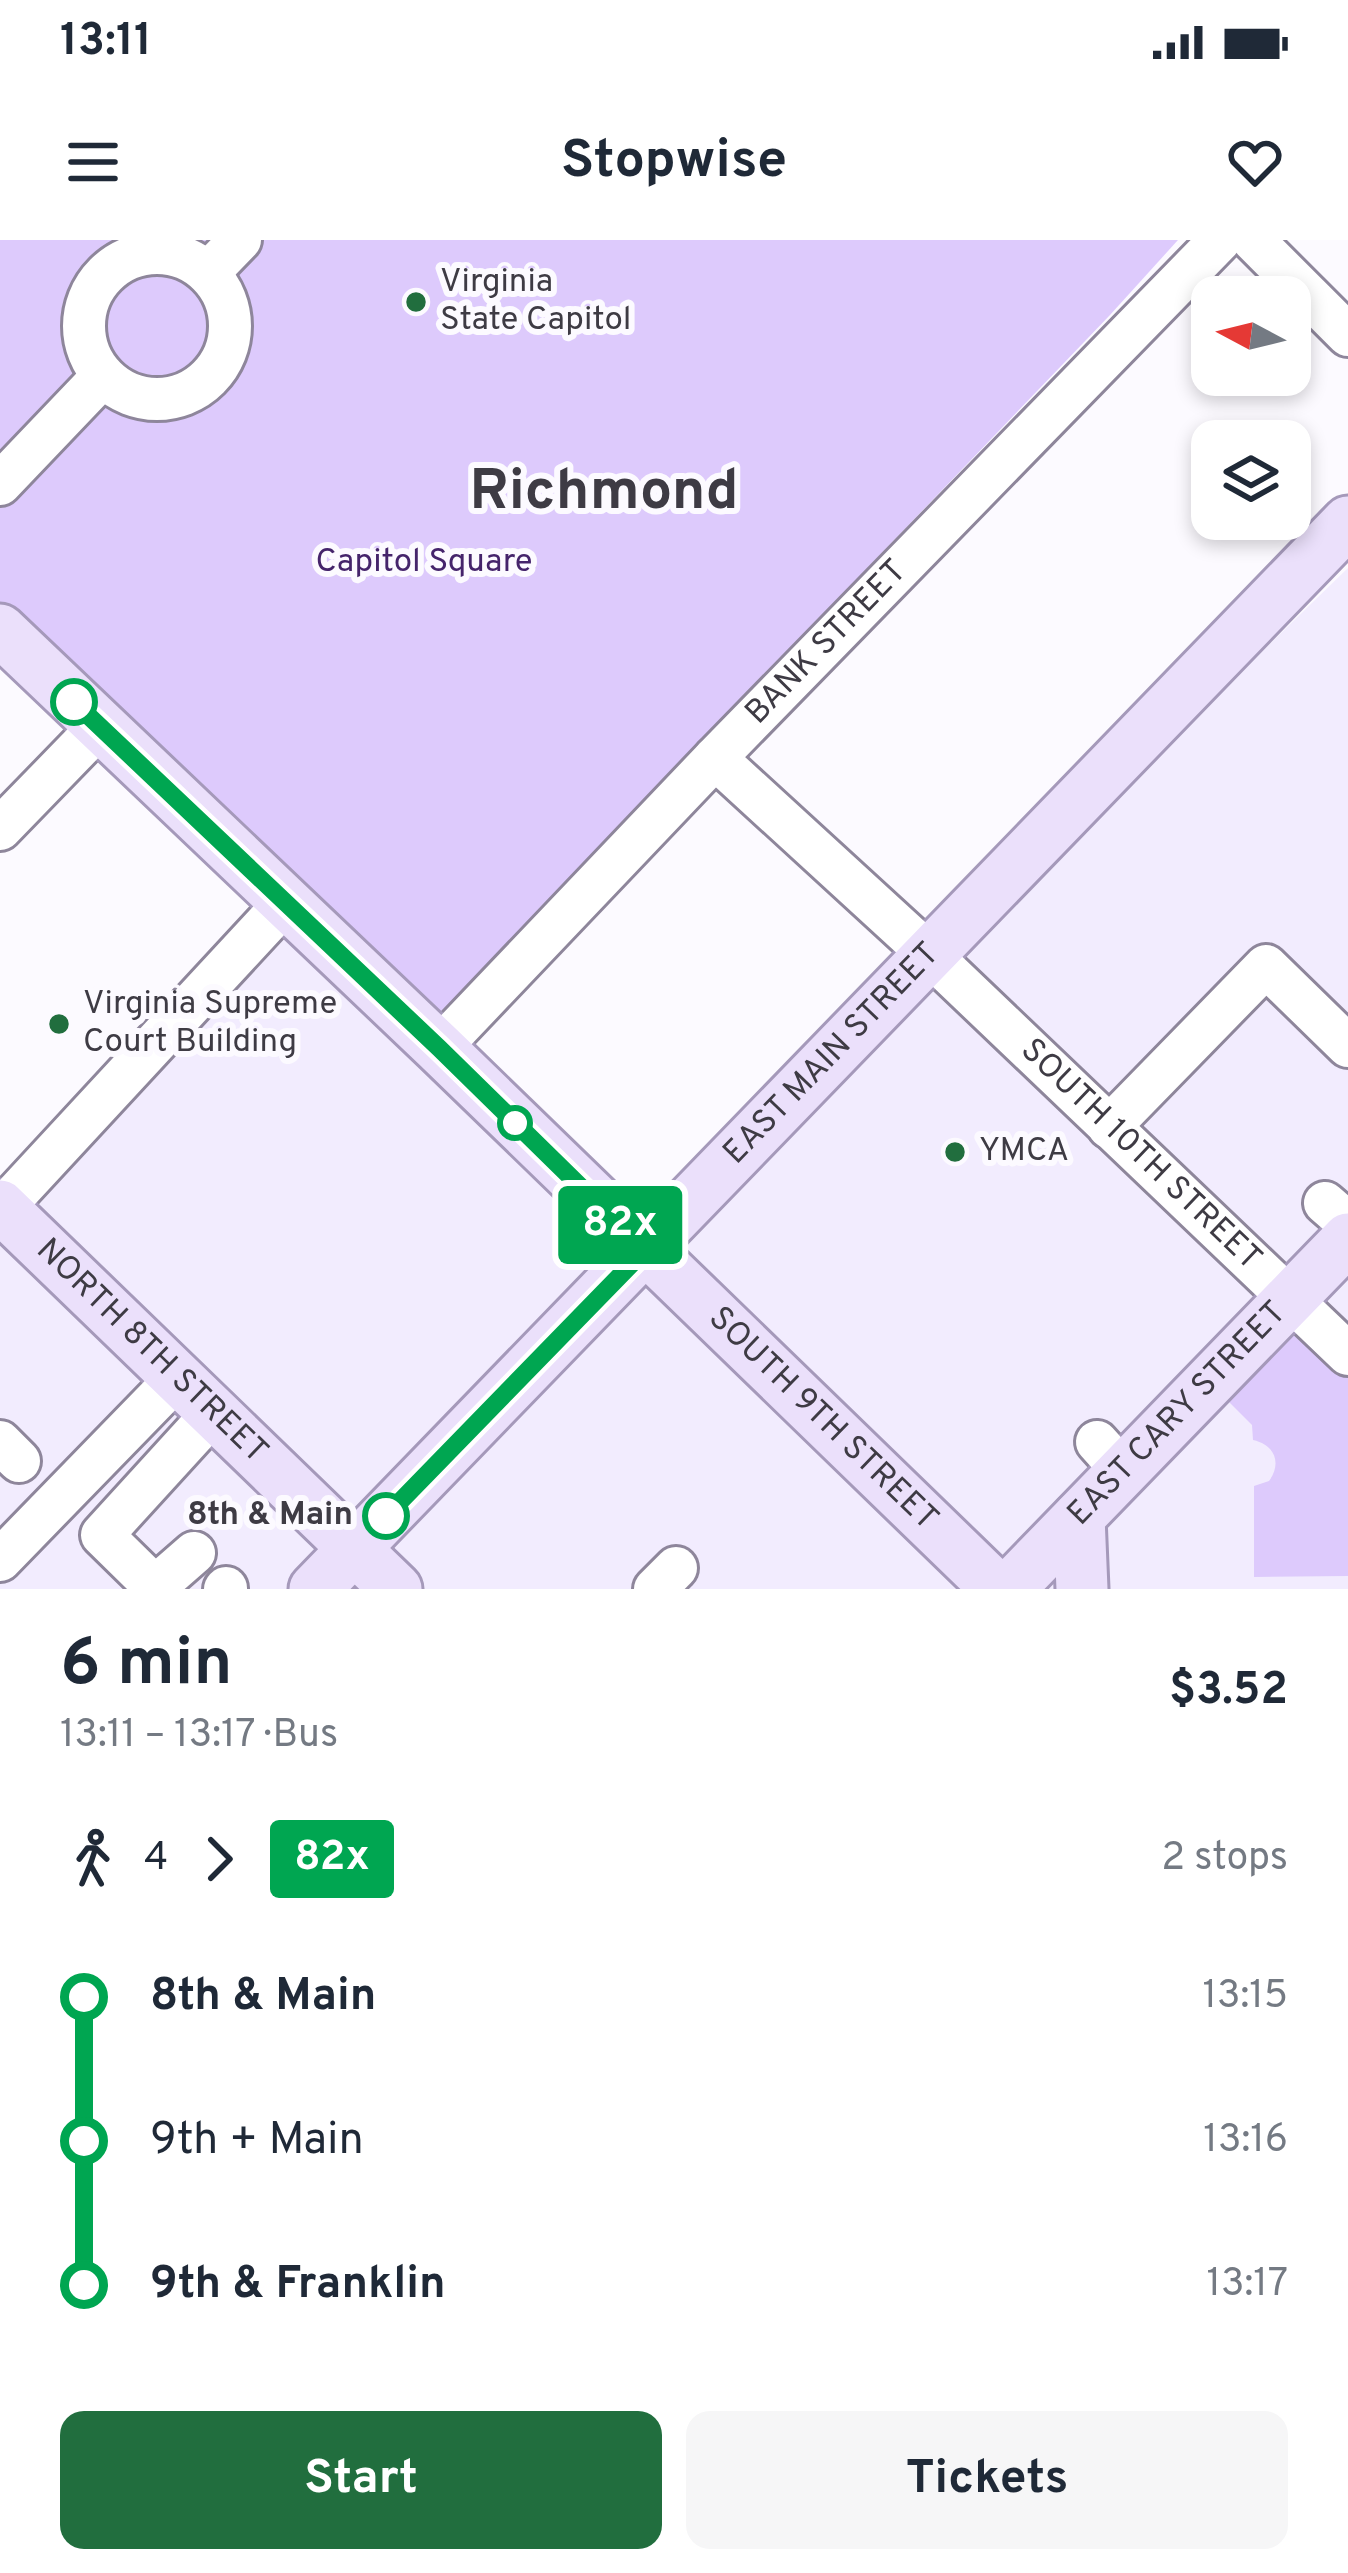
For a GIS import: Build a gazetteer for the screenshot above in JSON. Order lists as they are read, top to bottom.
{
  "streets": {
    "main road": [
      "EAST MAIN STREET",
      "NORTH 8TH STREET",
      "EAST CARY STREET",
      "SOUTH 9TH STREET"
    ],
    "street": ["BANK STREET", "SOUTH 10TH STREET"]
  },
  "crossings": [
    ["BANK STREET", "SOUTH 10TH STREET"],
    ["BANK STREET", "SOUTH 9TH STREET"],
    ["EAST MAIN STREET", "SOUTH 10TH STREET"],
    ["EAST MAIN STREET", "NORTH 8TH STREET"],
    ["EAST MAIN STREET", "SOUTH 9TH STREET"],
    ["SOUTH 10TH STREET", "EAST CARY STREET"]
  ],
  "districts": ["Richmond"],
  "parks": ["Capitol Square"],
  "places": [
    "Virginia State Capitol",
    "Virginia Supreme Court Building",
    "YMCA",
    "8th & Main"
  ],
  "lines": ["bus line 82x"],
  "north": "left",
  "page": {
    "status": "13:11",
    "header": "Stopwise",
    "on_map": "82x",
    "heading": ["6 min", "13:11 – 13:17 · Bus", "$3.52"],
    "legs": ["4", "82x", "2 stops"],
    "list": [
      {
        "name": "8th & Main",
        "value": "13:15"
      },
      {
        "name": "9th + Main",
        "value": "13:16"
      },
      {
        "name": "9th & Franklin",
        "value": "13:17"
      }
    ],
    "buttons": ["Start", "Tickets"]
  }
}
